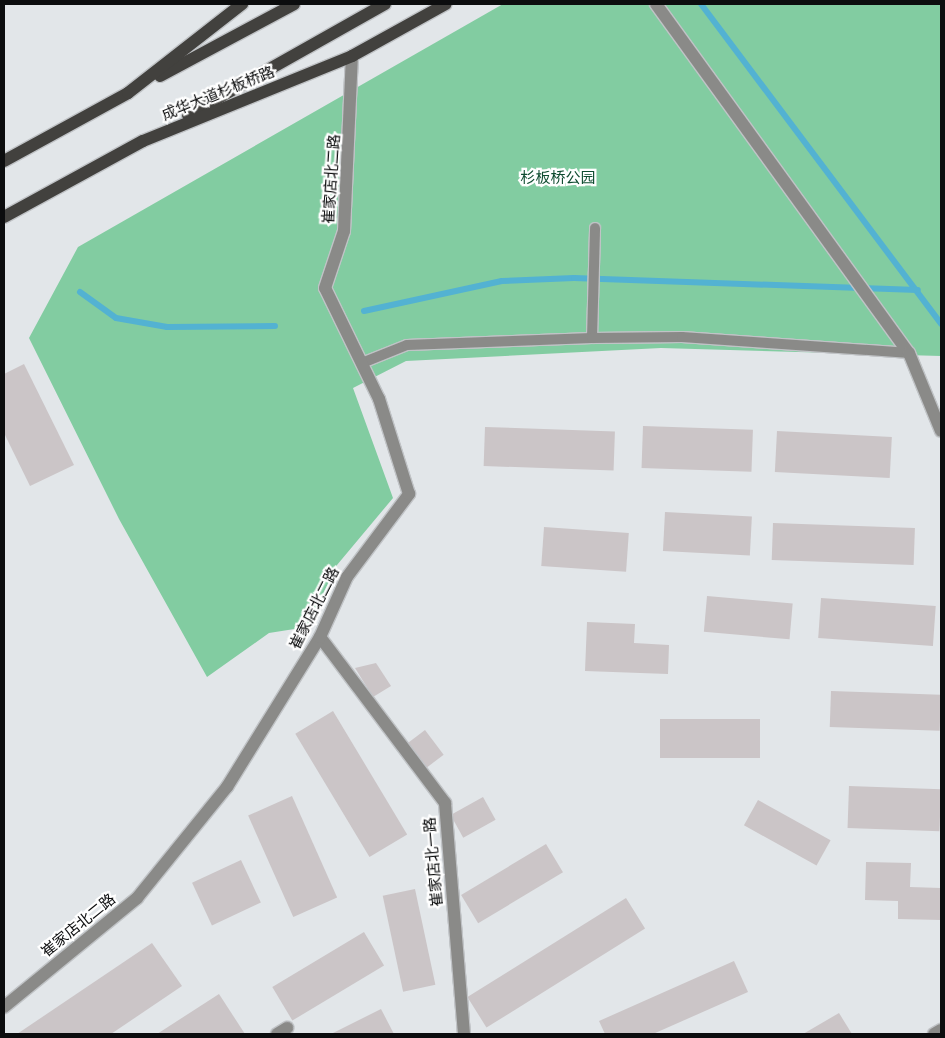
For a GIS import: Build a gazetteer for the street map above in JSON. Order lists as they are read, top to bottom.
{
  "streets": {
    "main road": ["成华大道杉板桥路"],
    "street": ["崔家店北二路", "崔家店北一路"]
  },
  "crossings": [
    ["成华大道杉板桥路", "崔家店北二路"],
    ["崔家店北二路", "崔家店北一路"]
  ],
  "parks": ["杉板桥公园"]
}
